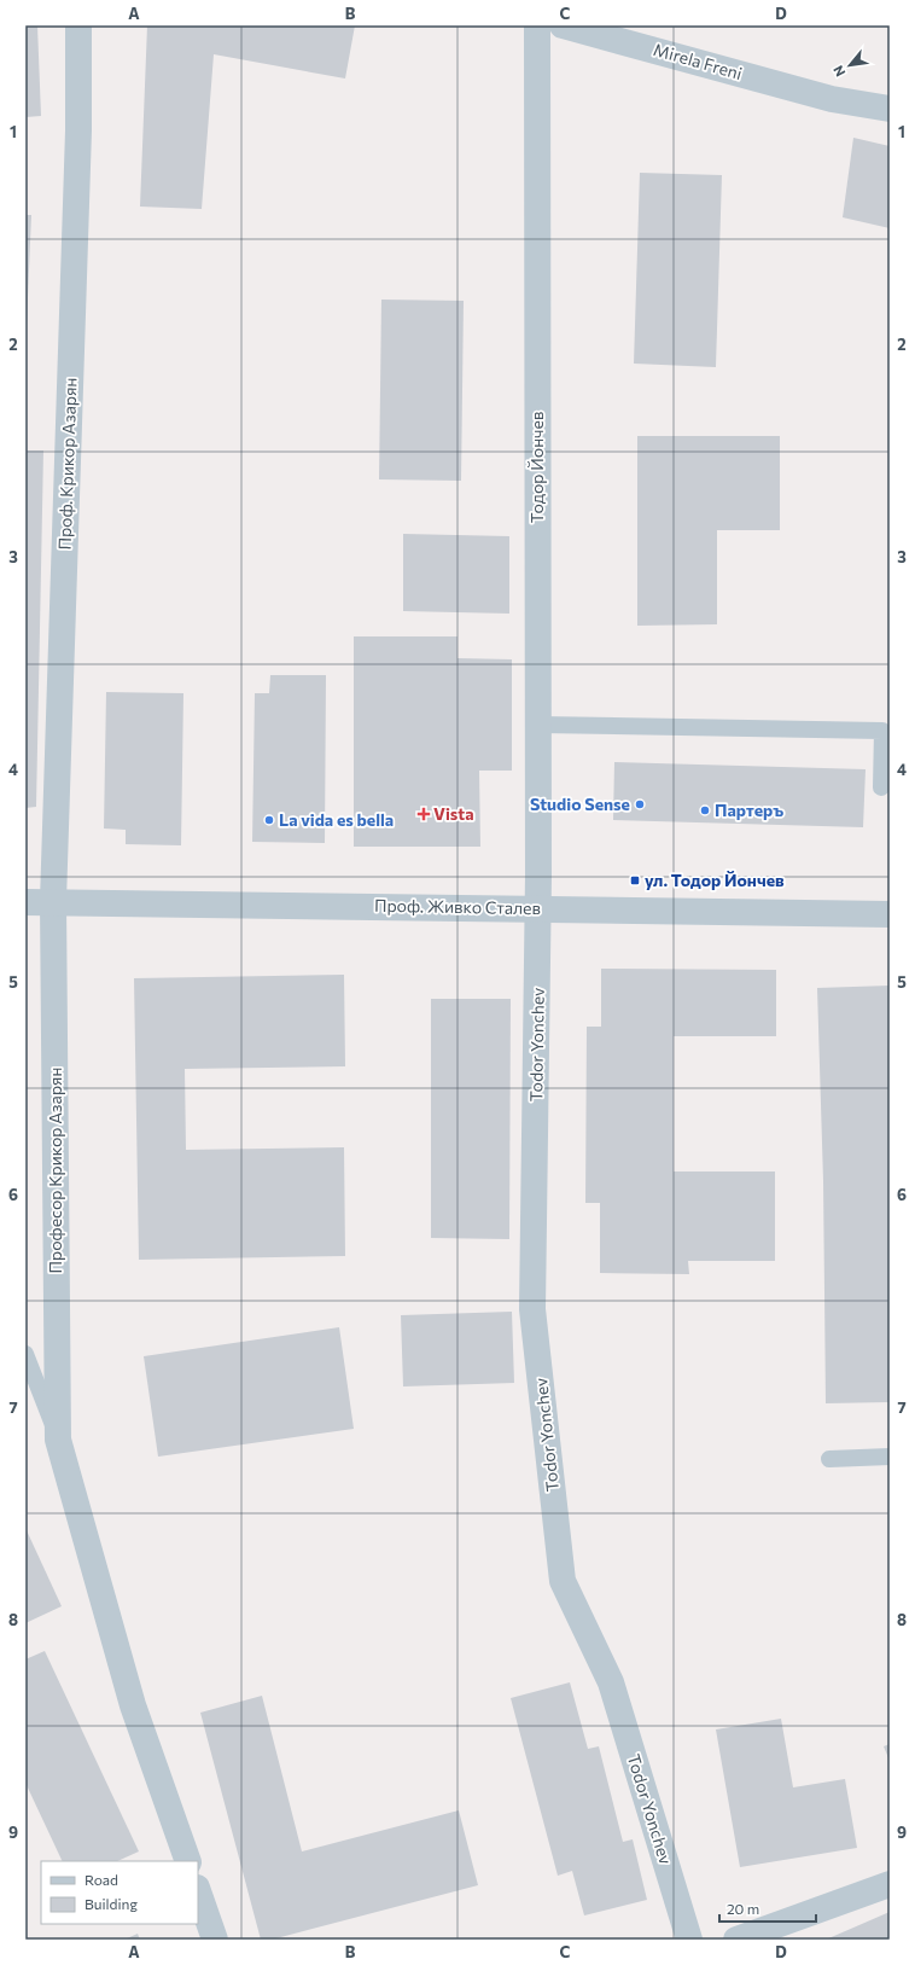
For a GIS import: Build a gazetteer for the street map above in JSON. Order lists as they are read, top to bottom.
{
  "streets": {
    "street": [
      "Mirela Freni",
      "Проф. Крикор Азарян",
      "Тодор Йончев",
      "Проф. Живко Сталев",
      "Todor Yonchev",
      "Професор Крикор Азарян"
    ]
  },
  "crossings": [
    ["Проф. Крикор Азарян", "Проф. Живко Сталев"],
    ["Проф. Крикор Азарян", "Професор Крикор Азарян"],
    ["Тодор Йончев", "Проф. Живко Сталев"],
    ["Тодор Йончев", "Todor Yonchev"],
    ["Проф. Живко Сталев", "Todor Yonchev"],
    ["Проф. Живко Сталев", "Професор Крикор Азарян"]
  ],
  "places": {
    "other": ["Studio Sense", "Партеръ", "La vida es bella"],
    "health": ["Vista"],
    "transit": ["ул. Тодор Йончев"]
  },
  "legend": ["Road", "Building"],
  "scale_bar": "20 m",
  "north": "bottom left",
  "grid": {
    "columns": [
      "A",
      "B",
      "C",
      "D"
    ],
    "rows": [
      "1",
      "2",
      "3",
      "4",
      "5",
      "6",
      "7",
      "8",
      "9"
    ]
  }
}
